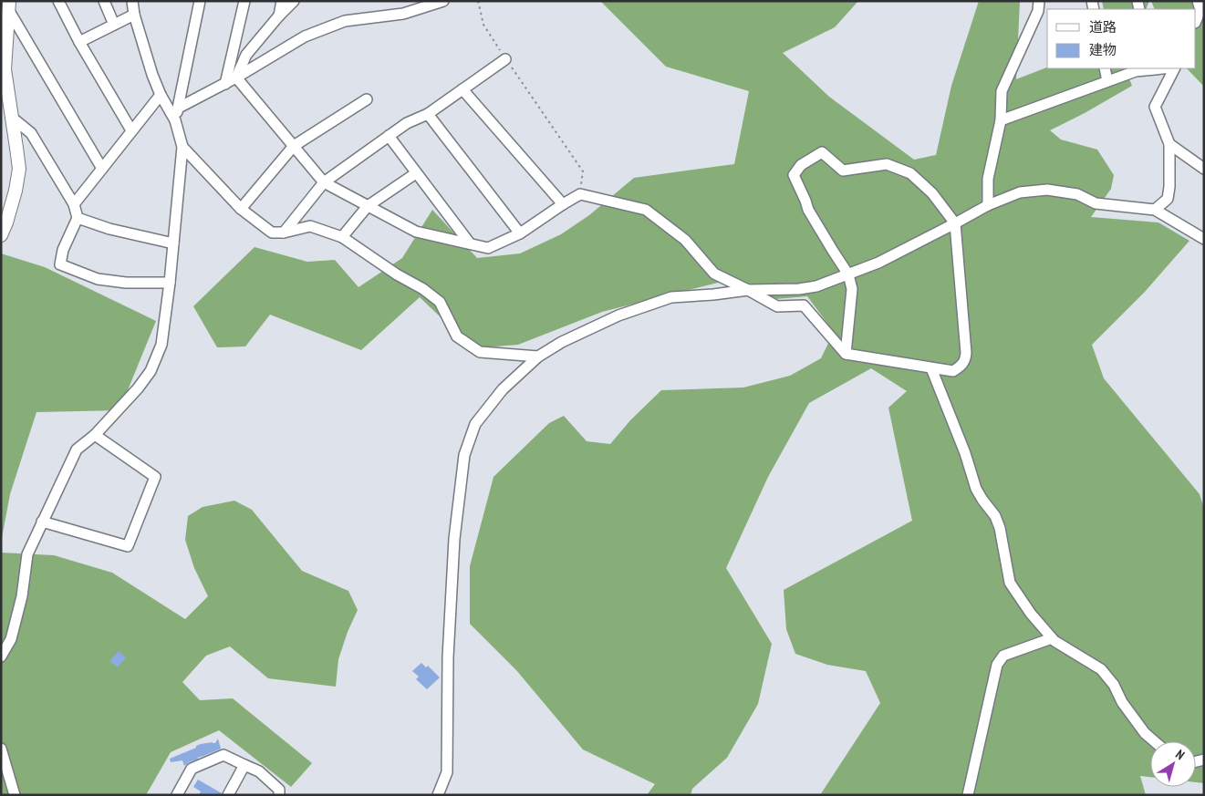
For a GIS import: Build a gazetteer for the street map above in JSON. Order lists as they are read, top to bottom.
{
  "legend": ["道路", "建物"],
  "north": "top right"
}
